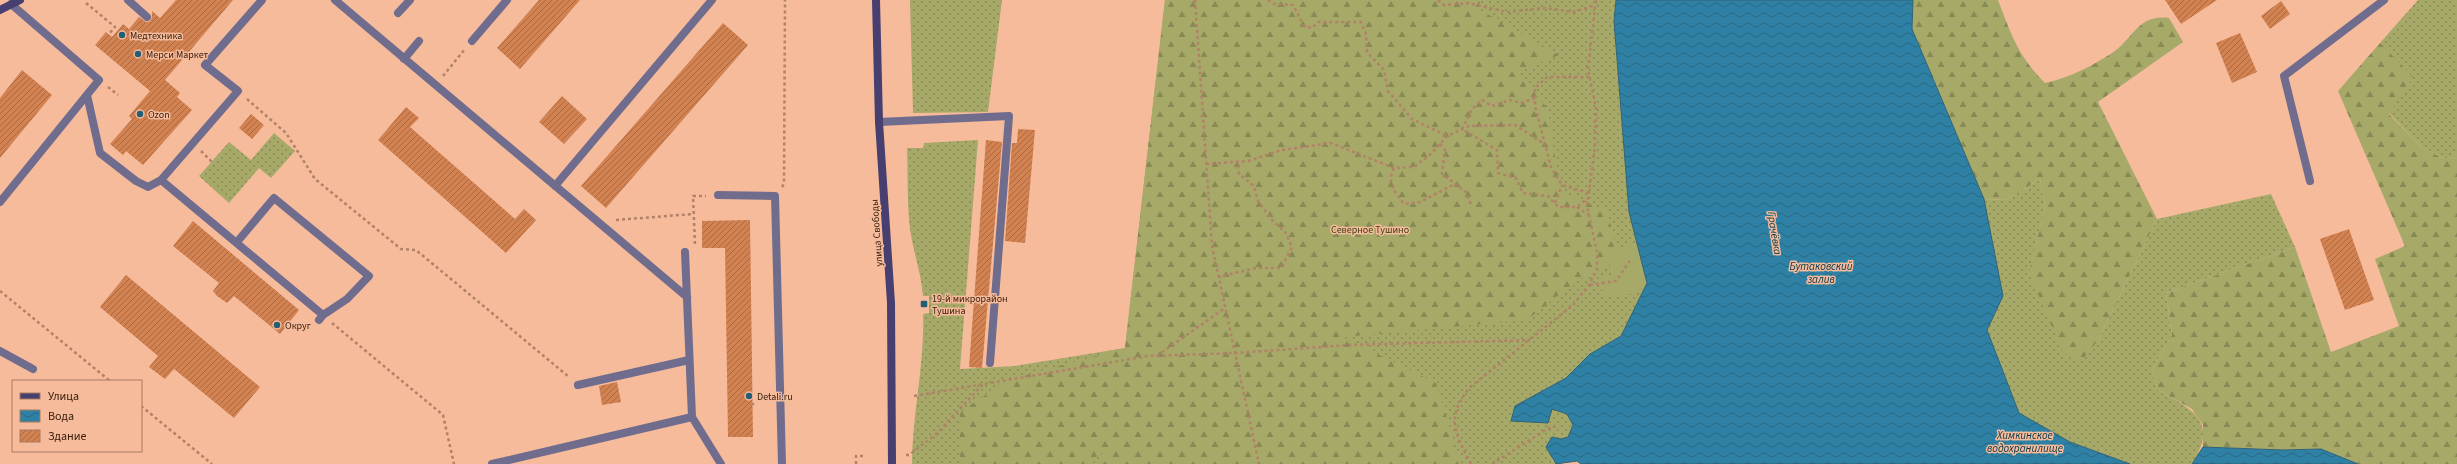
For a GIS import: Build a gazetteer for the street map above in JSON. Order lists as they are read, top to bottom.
{
  "streets": {
    "main road": ["улица Свободы"]
  },
  "water": ["Грачёвка", "Бутаковский залив", "Химкинское водохранилище"],
  "parks": ["Северное Тушино"],
  "places": {
    "other": [
      "Медтехника",
      "Мерси Маркет",
      "Ozon",
      "Округ",
      "Detali.ru"
    ],
    "transit": ["19-й микрорайон Тушина"]
  },
  "legend": ["Улица", "Вода", "Здание"]
}
